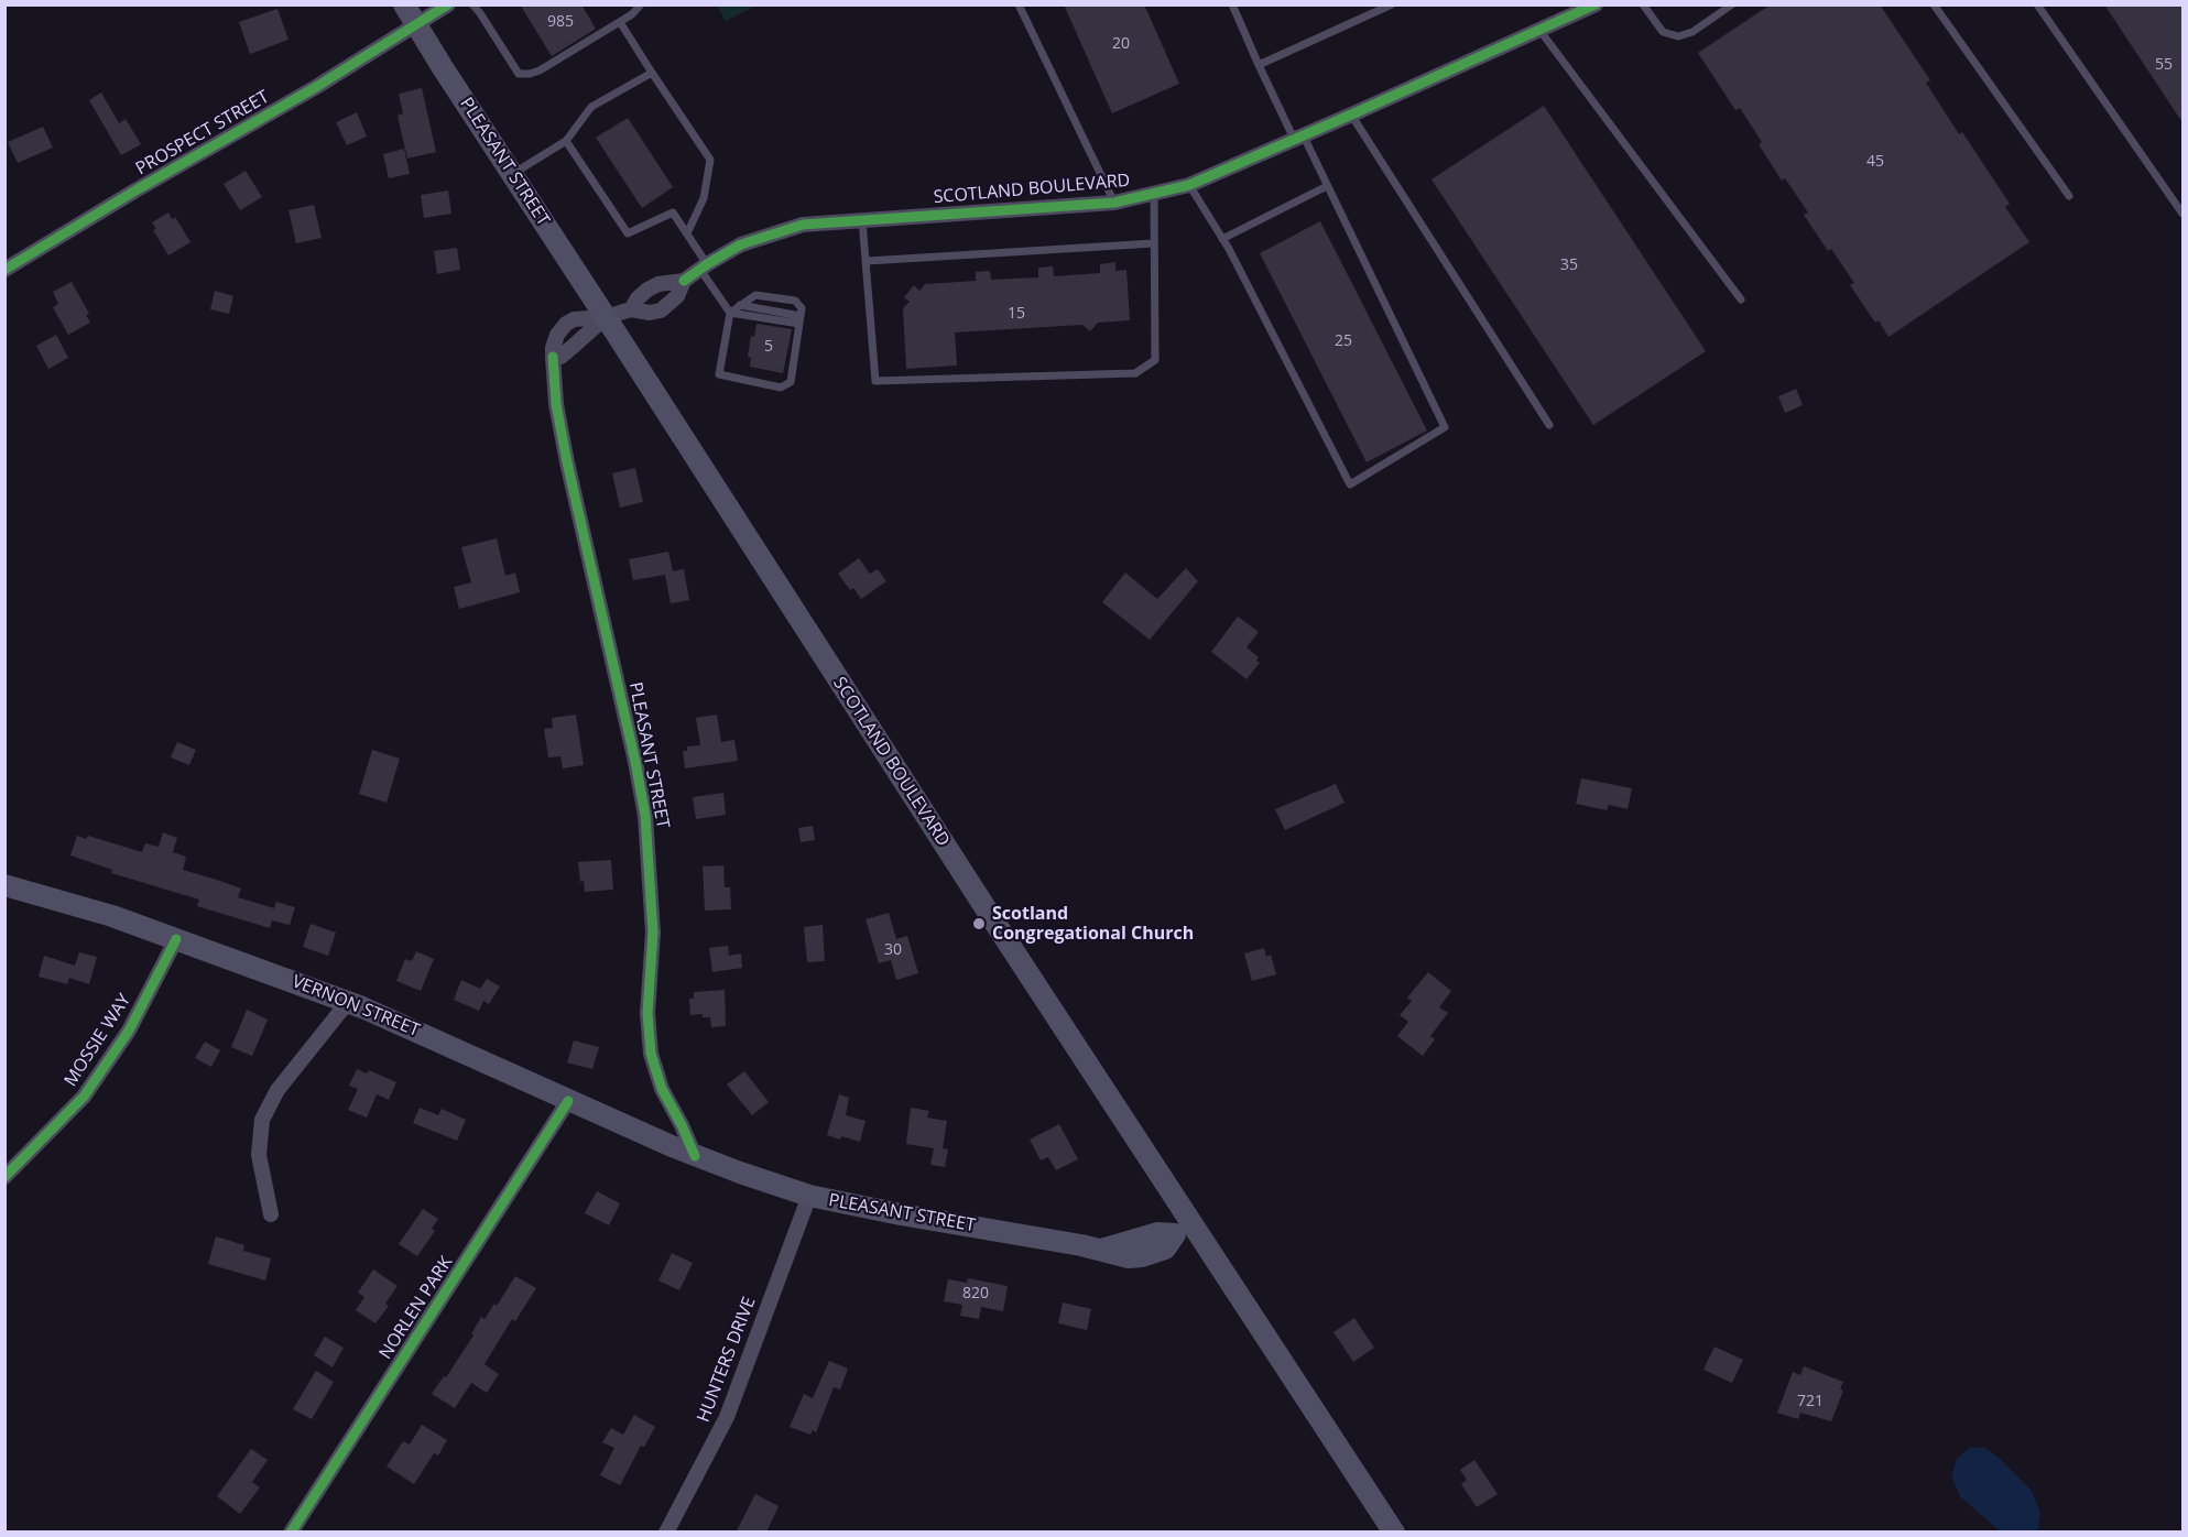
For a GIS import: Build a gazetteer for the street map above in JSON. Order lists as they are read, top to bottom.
{
  "streets": {
    "main road": ["PLEASANT STREET", "SCOTLAND BOULEVARD", "VERNON STREET"],
    "street": [
      "PROSPECT STREET",
      "MOSSIE WAY",
      "NORLEN PARK",
      "HUNTERS DRIVE"
    ]
  },
  "crossings": [
    ["PROSPECT STREET", "PLEASANT STREET"],
    ["PLEASANT STREET", "SCOTLAND BOULEVARD"],
    ["PLEASANT STREET", "VERNON STREET"],
    ["PLEASANT STREET", "HUNTERS DRIVE"],
    ["VERNON STREET", "MOSSIE WAY"],
    ["VERNON STREET", "NORLEN PARK"]
  ],
  "places": ["Scotland Congregational Church"],
  "house_numbers": [
    "985",
    "20",
    "55",
    "45",
    "35",
    "15",
    "25",
    "5",
    "30",
    "820",
    "721"
  ]
}
